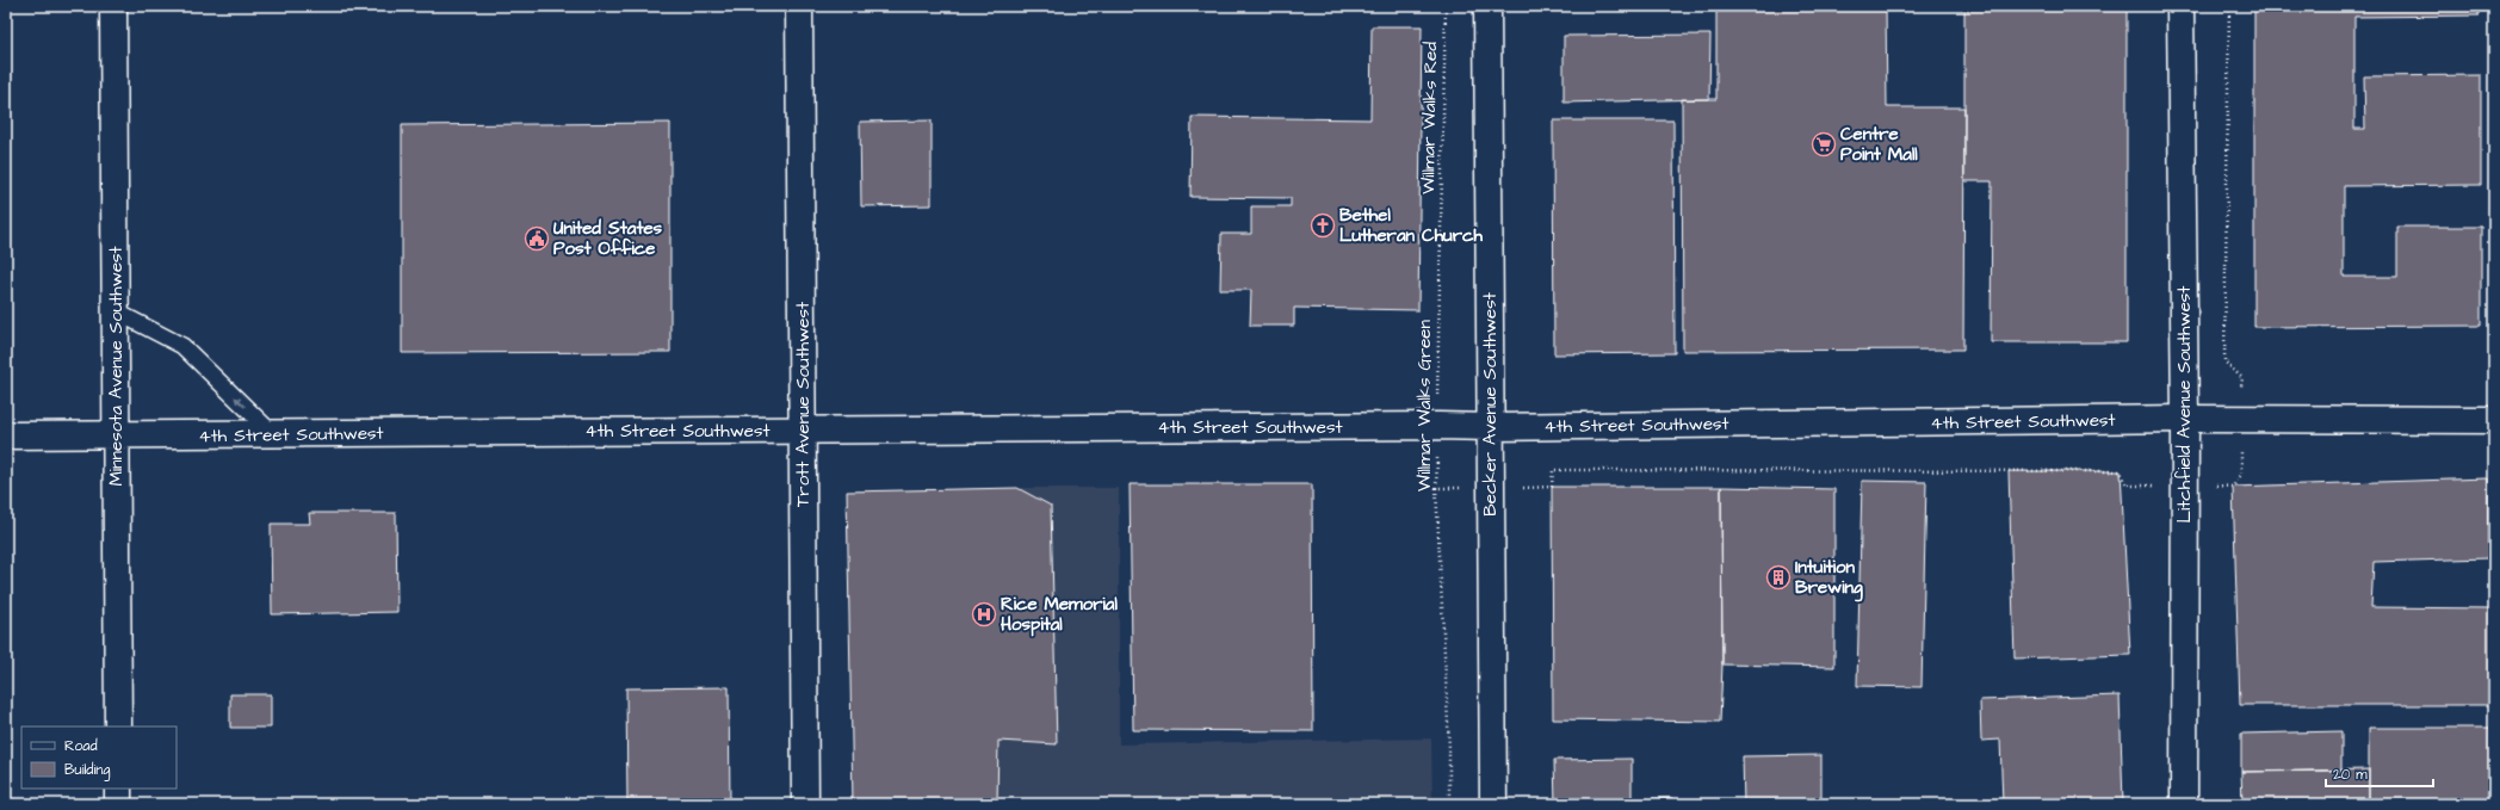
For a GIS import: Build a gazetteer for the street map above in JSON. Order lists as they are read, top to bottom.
{
  "streets": {
    "street": [
      "Minnesota Avenue Southwest",
      "Trott Avenue Southwest",
      "Becker Avenue Southwest",
      "Litchfield Avenue Southwest",
      "4th Street Southwest"
    ],
    "path": ["Willmar Walks Green"]
  },
  "crossings": [
    ["Minnesota Avenue Southwest", "4th Street Southwest"],
    ["Trott Avenue Southwest", "4th Street Southwest"],
    ["Becker Avenue Southwest", "4th Street Southwest"],
    ["Litchfield Avenue Southwest", "4th Street Southwest"]
  ],
  "places": {
    "supermarket": ["Centre Point Mall"],
    "church": ["Bethel Lutheran Church"],
    "public building": ["United States Post Office"],
    "building": ["Intuition Brewing"],
    "hospital": ["Rice Memorial Hospital"]
  },
  "legend": ["Road", "Building"],
  "scale_bar": "20 m"
}
